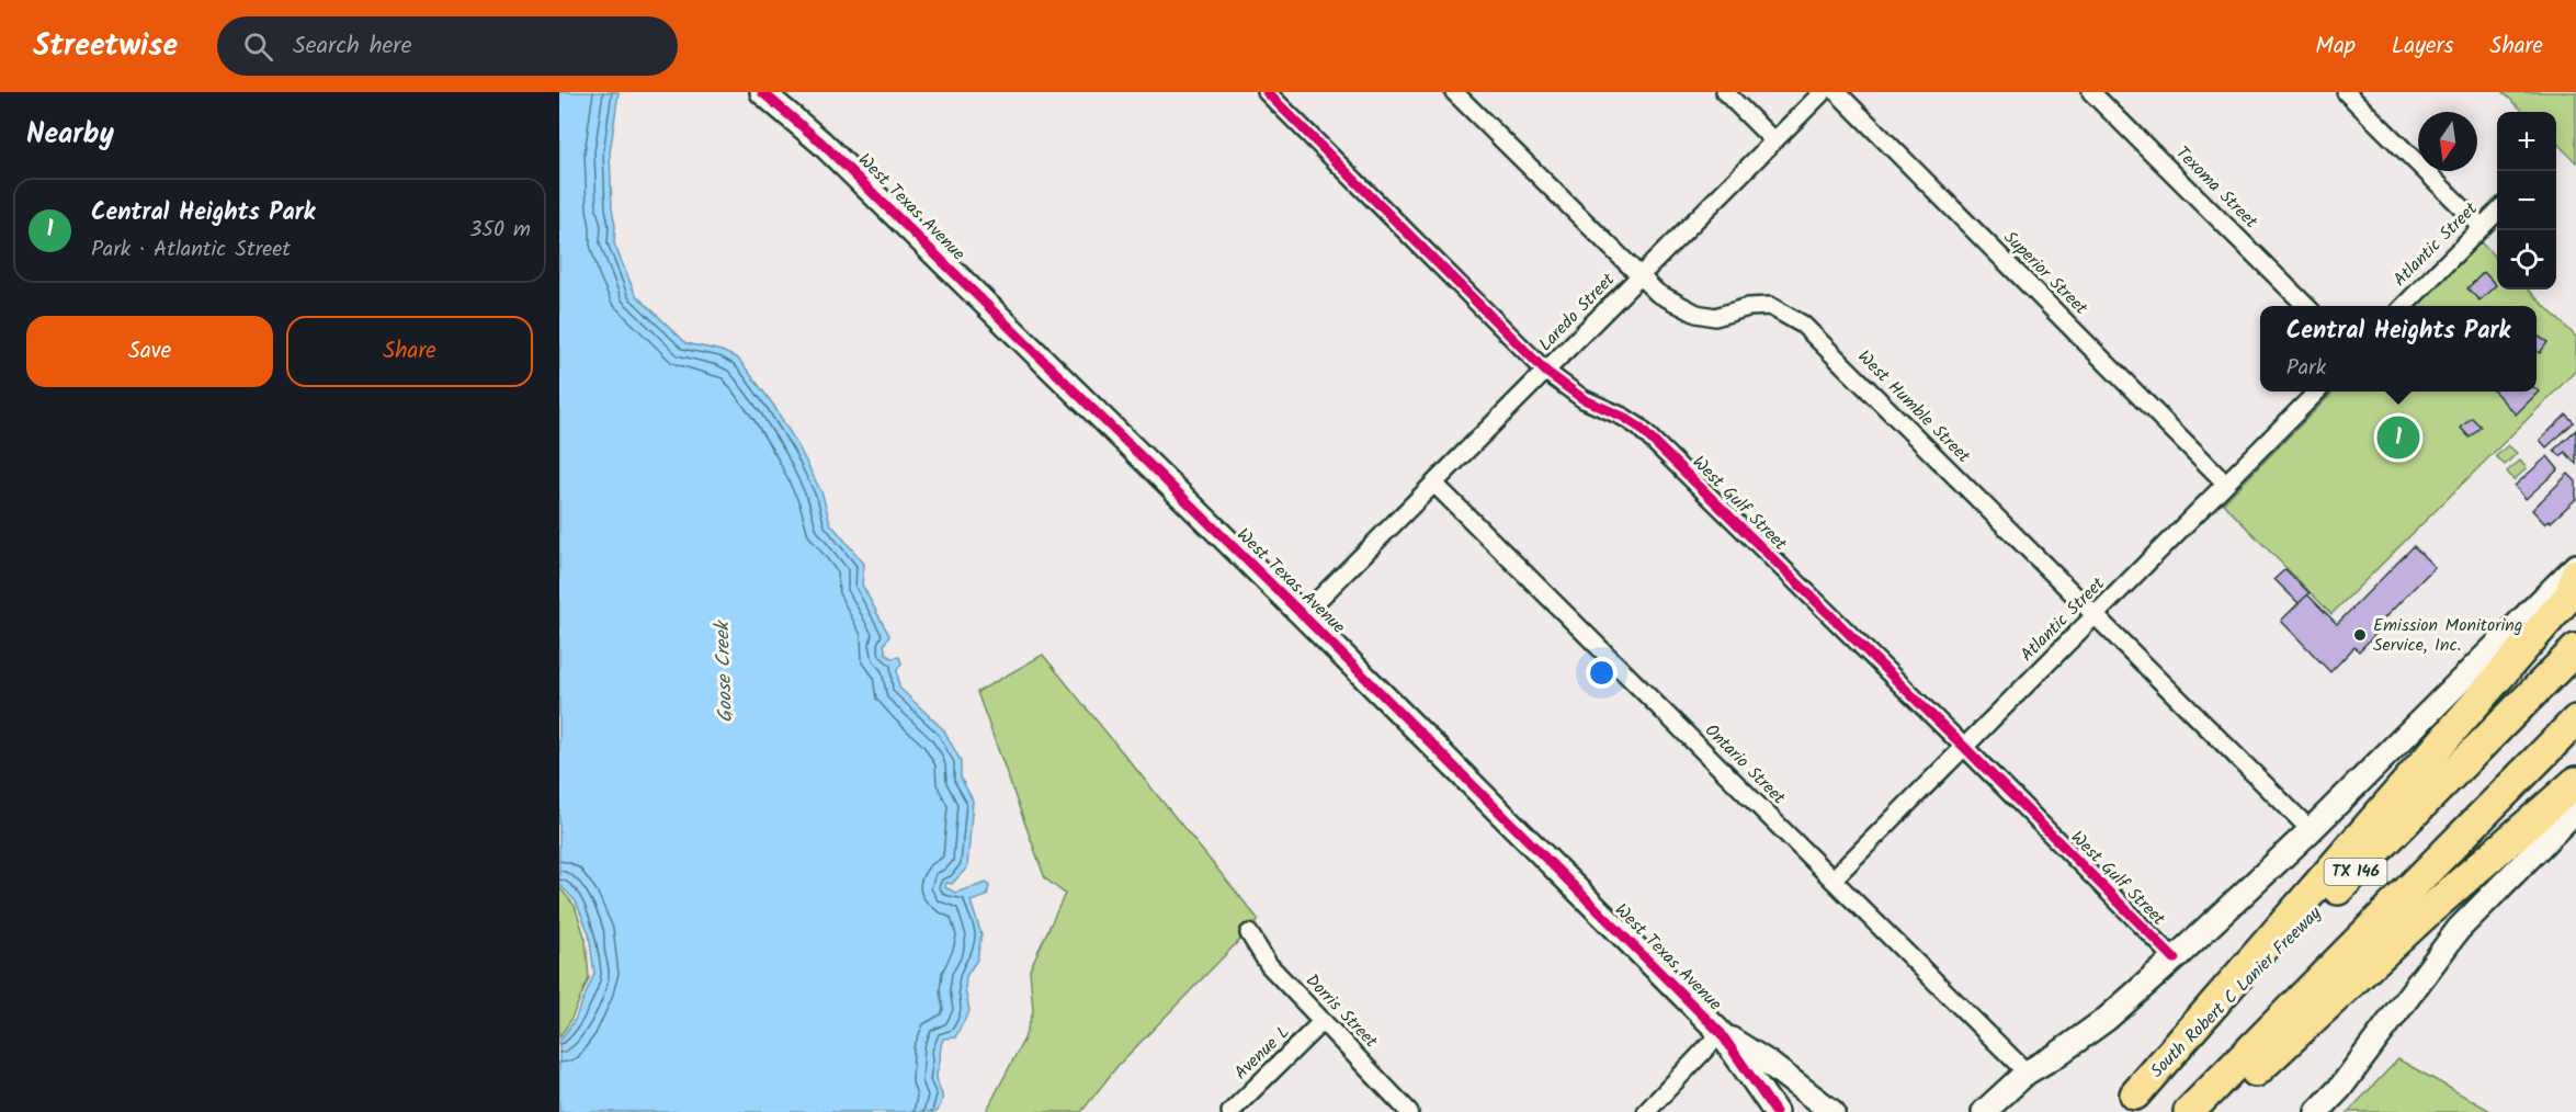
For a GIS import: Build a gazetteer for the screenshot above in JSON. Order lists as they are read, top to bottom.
{
  "streets": {
    "highway": ["TX 146", "South Robert C Lanier Freeway"],
    "street": [
      "Texoma Street",
      "West Texas Avenue",
      "Atlantic Street",
      "Superior Street",
      "Laredo Street",
      "West Humble Street",
      "West Gulf Street",
      "Ontario Street",
      "Dorris Street",
      "Avenue L"
    ]
  },
  "crossings": [
    ["West Texas Avenue", "Laredo Street"],
    ["Atlantic Street", "Superior Street"],
    ["Atlantic Street", "West Humble Street"],
    ["Atlantic Street", "West Gulf Street"],
    ["Atlantic Street", "Ontario Street"],
    ["Laredo Street", "West Humble Street"],
    ["Laredo Street", "West Gulf Street"],
    ["Laredo Street", "Ontario Street"],
    ["Dorris Street", "Avenue L"]
  ],
  "water": ["Goose Creek"],
  "places": ["Emission Monitoring Service, Inc."],
  "north": "bottom",
  "page": {
    "header": "Streetwise",
    "search": "Search here",
    "nav": ["Map", "Layers", "Share"],
    "heading": "Nearby",
    "map_buttons": ["+", "−"],
    "list": [
      {
        "mark": "1",
        "name": "Central Heights Park",
        "note": "Park · Atlantic Street",
        "value": "350 m"
      }
    ],
    "buttons": ["Save", "Share"],
    "popup": ["Central Heights Park", "Park"],
    "pins": "1"
  }
}
